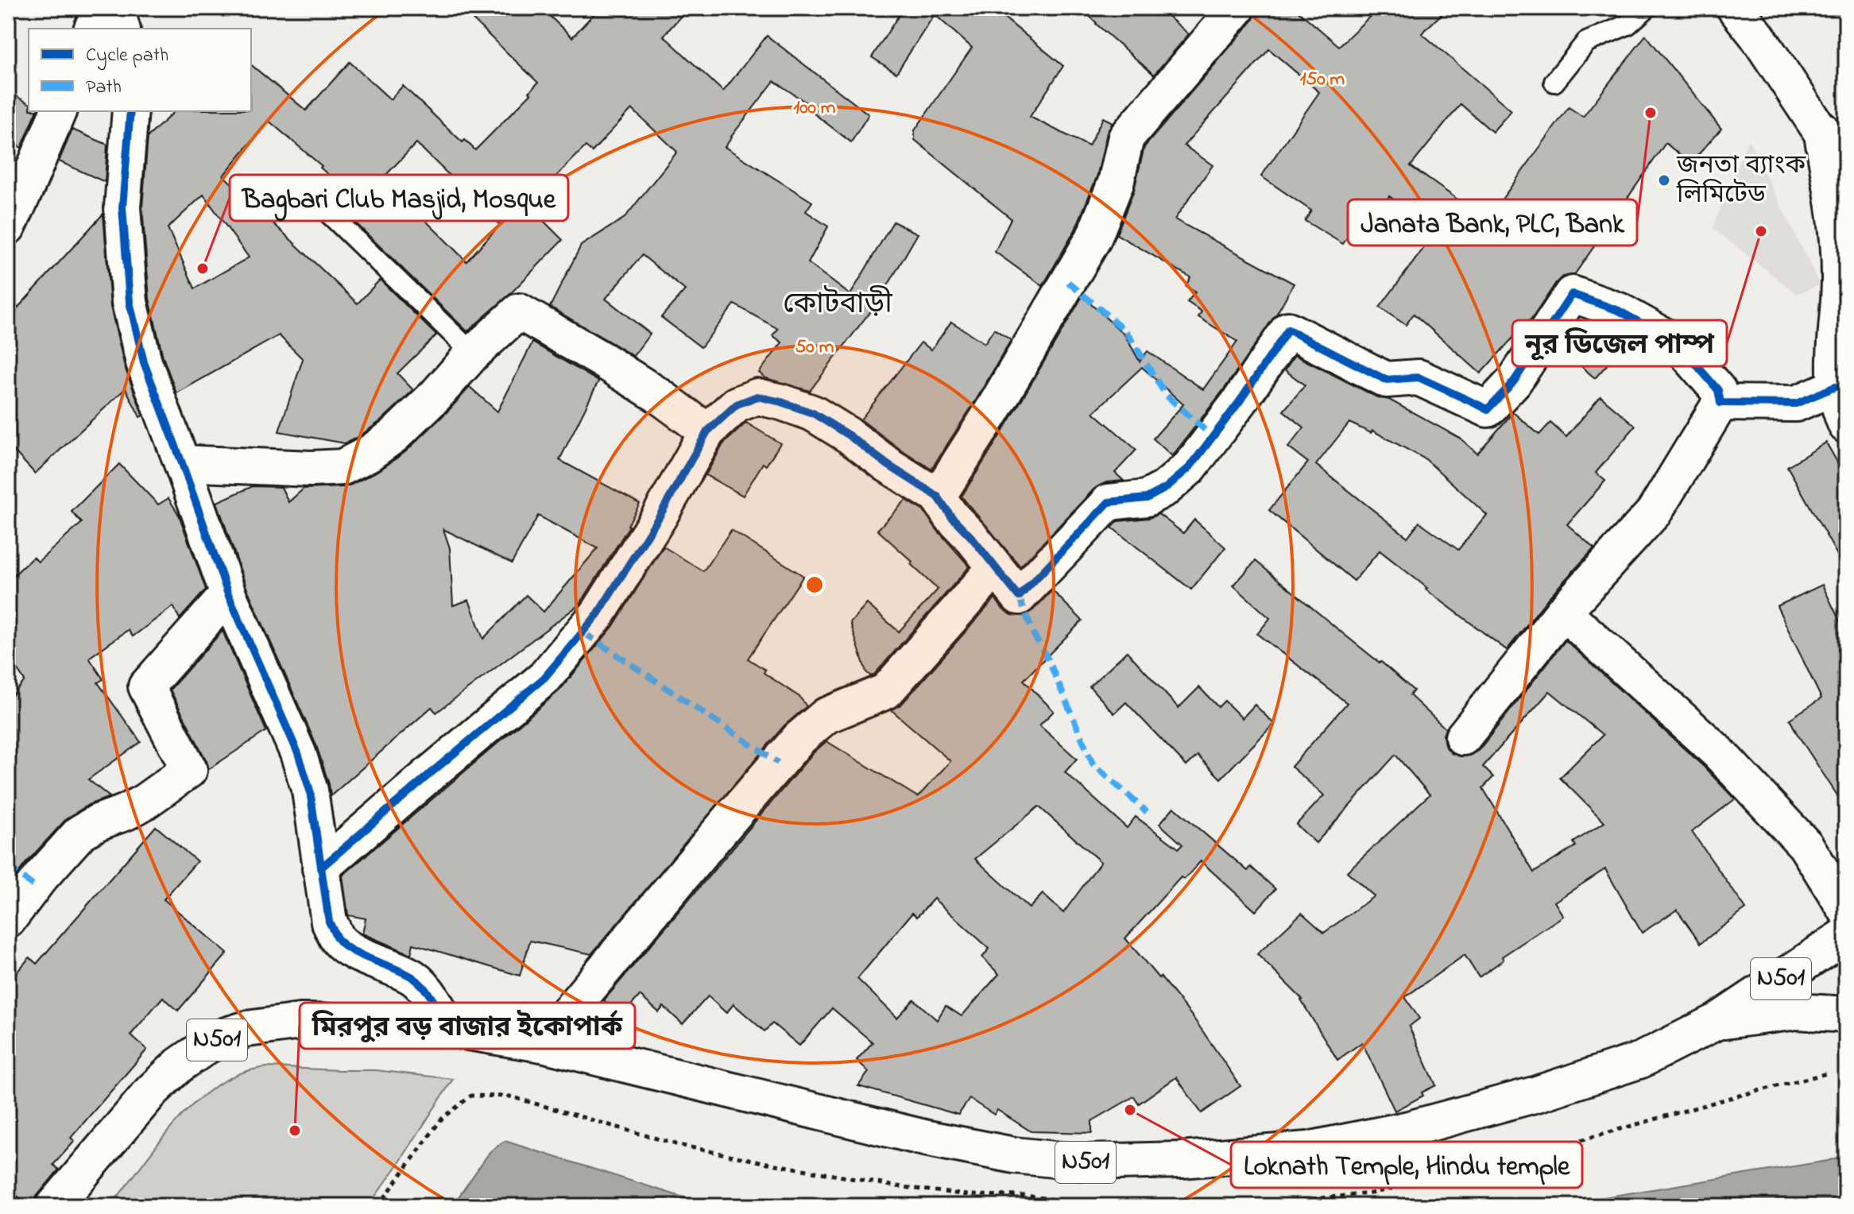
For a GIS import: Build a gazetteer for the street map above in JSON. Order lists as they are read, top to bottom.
{
  "streets": {
    "main road": ["N501"]
  },
  "districts": ["কোটবাড়ী"],
  "places": [
    "Janata Bank, PLC, Bank",
    "জনতা ব্যাংক লিমিটেড",
    "নূর ডিজেল পাম্প",
    "Bagbari Club Masjid, Mosque",
    "Loknath Temple, Hindu temple",
    "মিরপুর বড় বাজার ইকোপার্ক"
  ],
  "legend": ["Cycle path", "Path"],
  "rings": ["150 m", "100 m", "50 m"]
}
